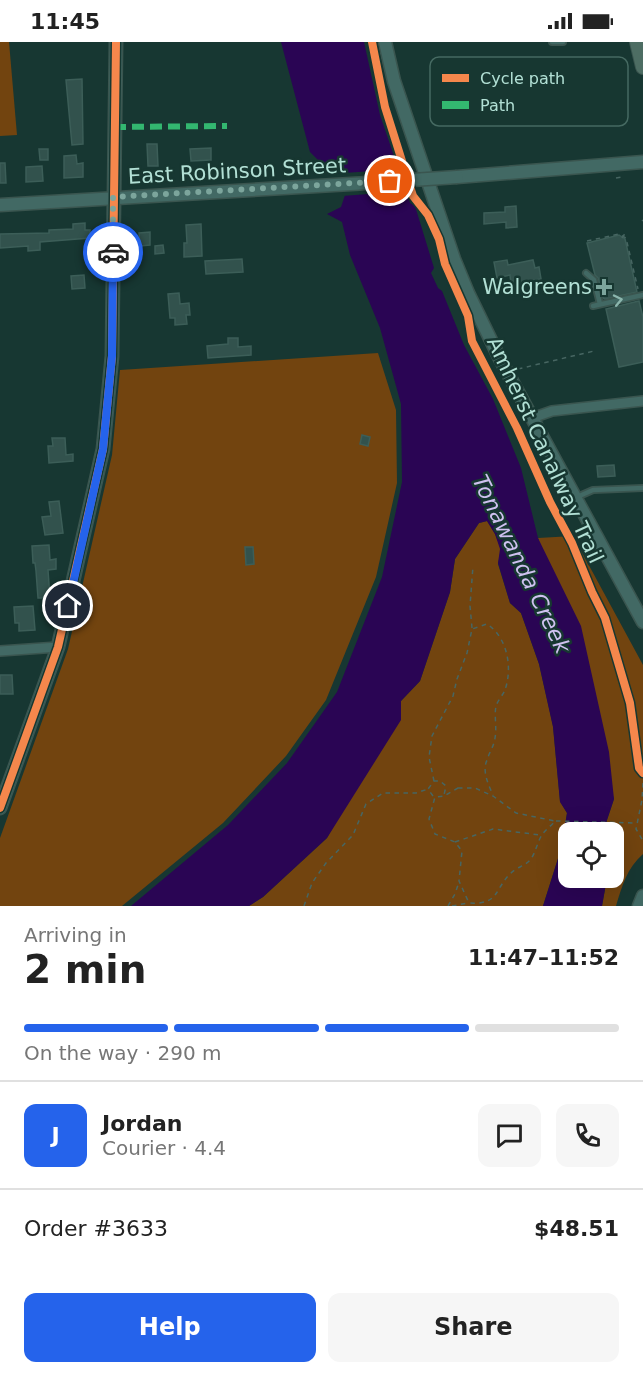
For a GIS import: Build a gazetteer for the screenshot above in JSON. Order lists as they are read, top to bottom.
{
  "streets": {
    "street": ["East Robinson Street"],
    "cycle path": ["Amherst Canalway Trail"]
  },
  "water": ["Tonawanda Creek"],
  "places": {
    "health": ["Walgreens"]
  },
  "legend": ["Cycle path", "Path"],
  "page": {
    "status": "11:45",
    "heading": ["2 min", "Arriving in", "11:47–11:52"],
    "panel": [
      "Jordan",
      "Courier · 4.4",
      "Order #3633",
      "$48.51"
    ],
    "bar": "On the way · 290 m",
    "round": "J",
    "buttons": ["Help", "Share"]
  }
}
